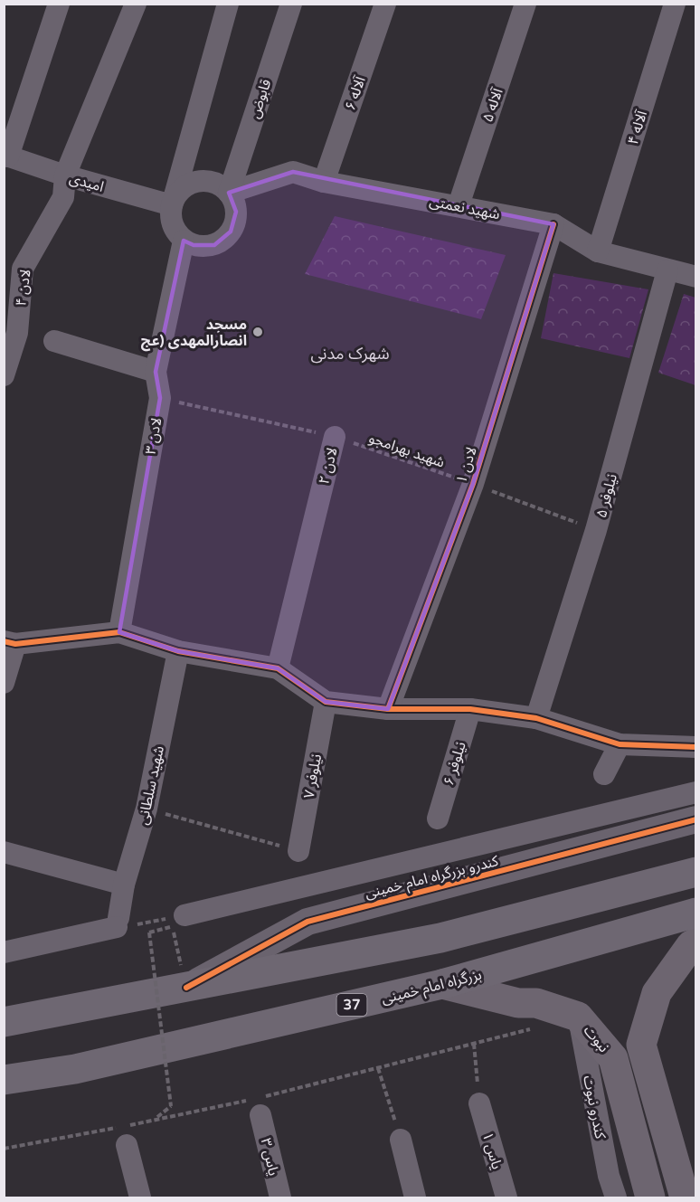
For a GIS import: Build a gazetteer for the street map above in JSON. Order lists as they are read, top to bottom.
{
  "streets": {
    "highway": ["بزرگراه امام خمینی", "37"],
    "main road": ["نبوت"],
    "street": [
      "آلاله ۶",
      "قابوض",
      "آلاله ۵",
      "آلاله ۴",
      "امیدی",
      "شهید نعمتی",
      "لادن ۴",
      "لادن ۳",
      "لادن ۱",
      "لادن ۲",
      "نیلوفر ۵",
      "نیلوفر ۶",
      "نیلوفر ۷",
      "شهید سلطانی",
      "کندرو بزرگراه امام خمینی",
      "کندرو نبوت",
      "یاس ۱",
      "یاس ۳"
    ],
    "path": ["شهید بهرامجو"]
  },
  "crossings": [
    ["آلاله ۶", "شهید نعمتی"],
    ["قابوض", "امیدی"],
    ["قابوض", "شهید نعمتی"],
    ["قابوض", "لادن ۳"],
    ["آلاله ۵", "شهید نعمتی"],
    ["آلاله ۴", "شهید نعمتی"],
    ["امیدی", "شهید نعمتی"],
    ["امیدی", "لادن ۴"],
    ["امیدی", "لادن ۳"],
    ["شهید نعمتی", "لادن ۳"],
    ["شهید نعمتی", "لادن ۱"],
    ["شهید نعمتی", "نیلوفر ۵"],
    ["لادن ۳", "لادن ۲"],
    ["شهید بهرامجو", "لادن ۱"],
    ["شهید بهرامجو", "لادن ۲"],
    ["شهید بهرامجو", "نیلوفر ۵"],
    ["بزرگراه امام خمینی", "نبوت"],
    ["نبوت", "کندرو نبوت"]
  ],
  "districts": ["شهرک مدنی"],
  "places": ["مسجد انصارالمهدی (عج"]
}
